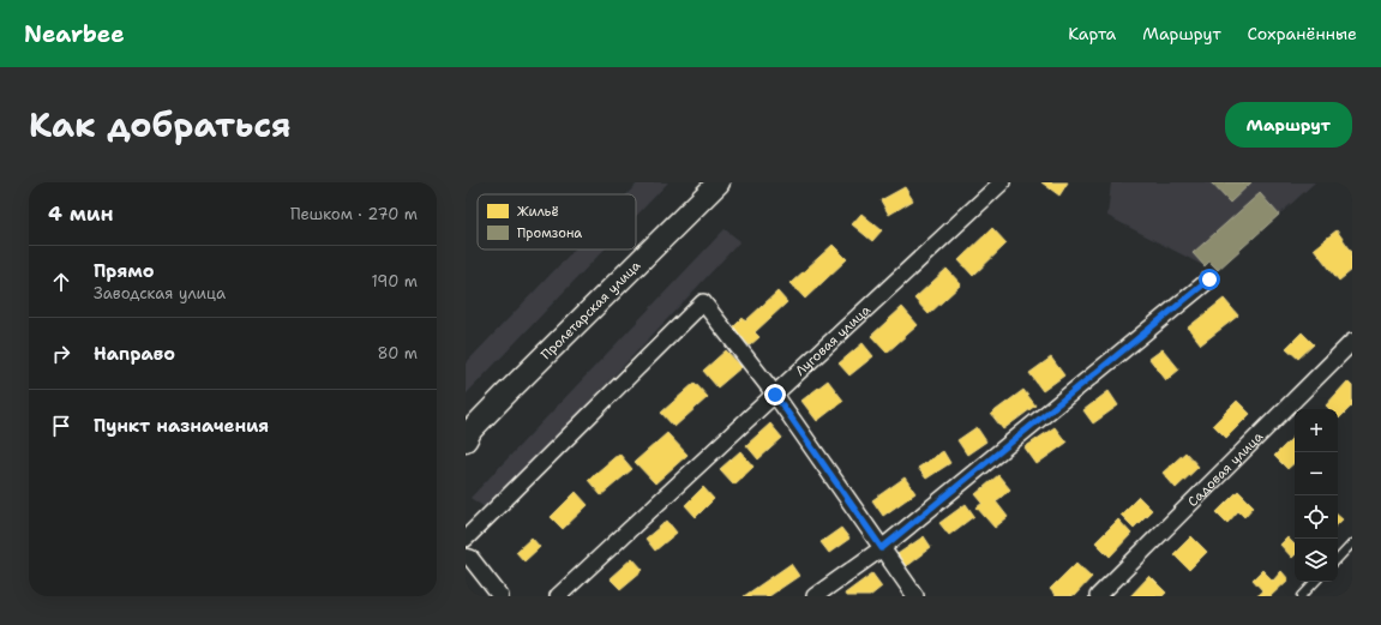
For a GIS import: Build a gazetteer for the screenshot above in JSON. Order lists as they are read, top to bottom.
{
  "streets": {
    "main road": ["Пролетарская улица"],
    "street": ["Луговая улица", "Садовая улица"]
  },
  "legend": ["Жильё", "Промзона"],
  "page": {
    "header": "Nearbee",
    "nav": ["Карта", "Маршрут", "Сохранённые"],
    "title": "Как добраться",
    "buttons": "Маршрут",
    "heading": ["4 мин", "Пешком · 270 m"],
    "list": [
      ["Прямо", "Заводская улица", "190 m"],
      ["Направо", "80 m"],
      "Пункт назначения"
    ],
    "map_buttons": ["+", "−"]
  }
}
